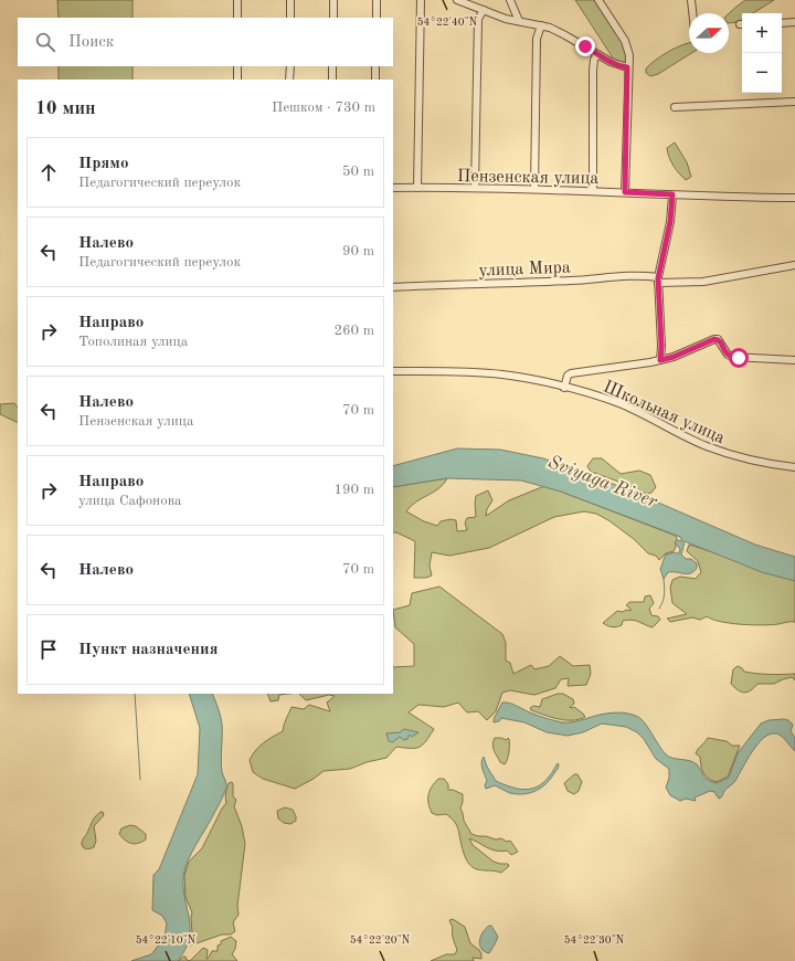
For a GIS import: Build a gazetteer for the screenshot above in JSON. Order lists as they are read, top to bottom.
{
  "streets": {
    "street": ["Пензенская улица", "улица Мира", "Школьная улица"]
  },
  "water": ["Sviyaga River"],
  "north": "right",
  "page": {
    "map_buttons": ["+", "−"],
    "search": "Поиск",
    "heading": ["10 мин", "Пешком · 730 m"],
    "list": [
      ["Прямо", "Педагогический переулок", "50 m"],
      ["Налево", "Педагогический переулок", "90 m"],
      ["Направо", "Тополиная улица", "260 m"],
      ["Налево", "Пензенская улица", "70 m"],
      ["Направо", "улица Сафонова", "190 m"],
      ["Налево", "70 m"],
      "Пункт назначения"
    ]
  },
  "coordinates": [
    "54°22'40\"N",
    "54°22'10\"N",
    "54°22'20\"N",
    "54°22'30\"N"
  ]
}
